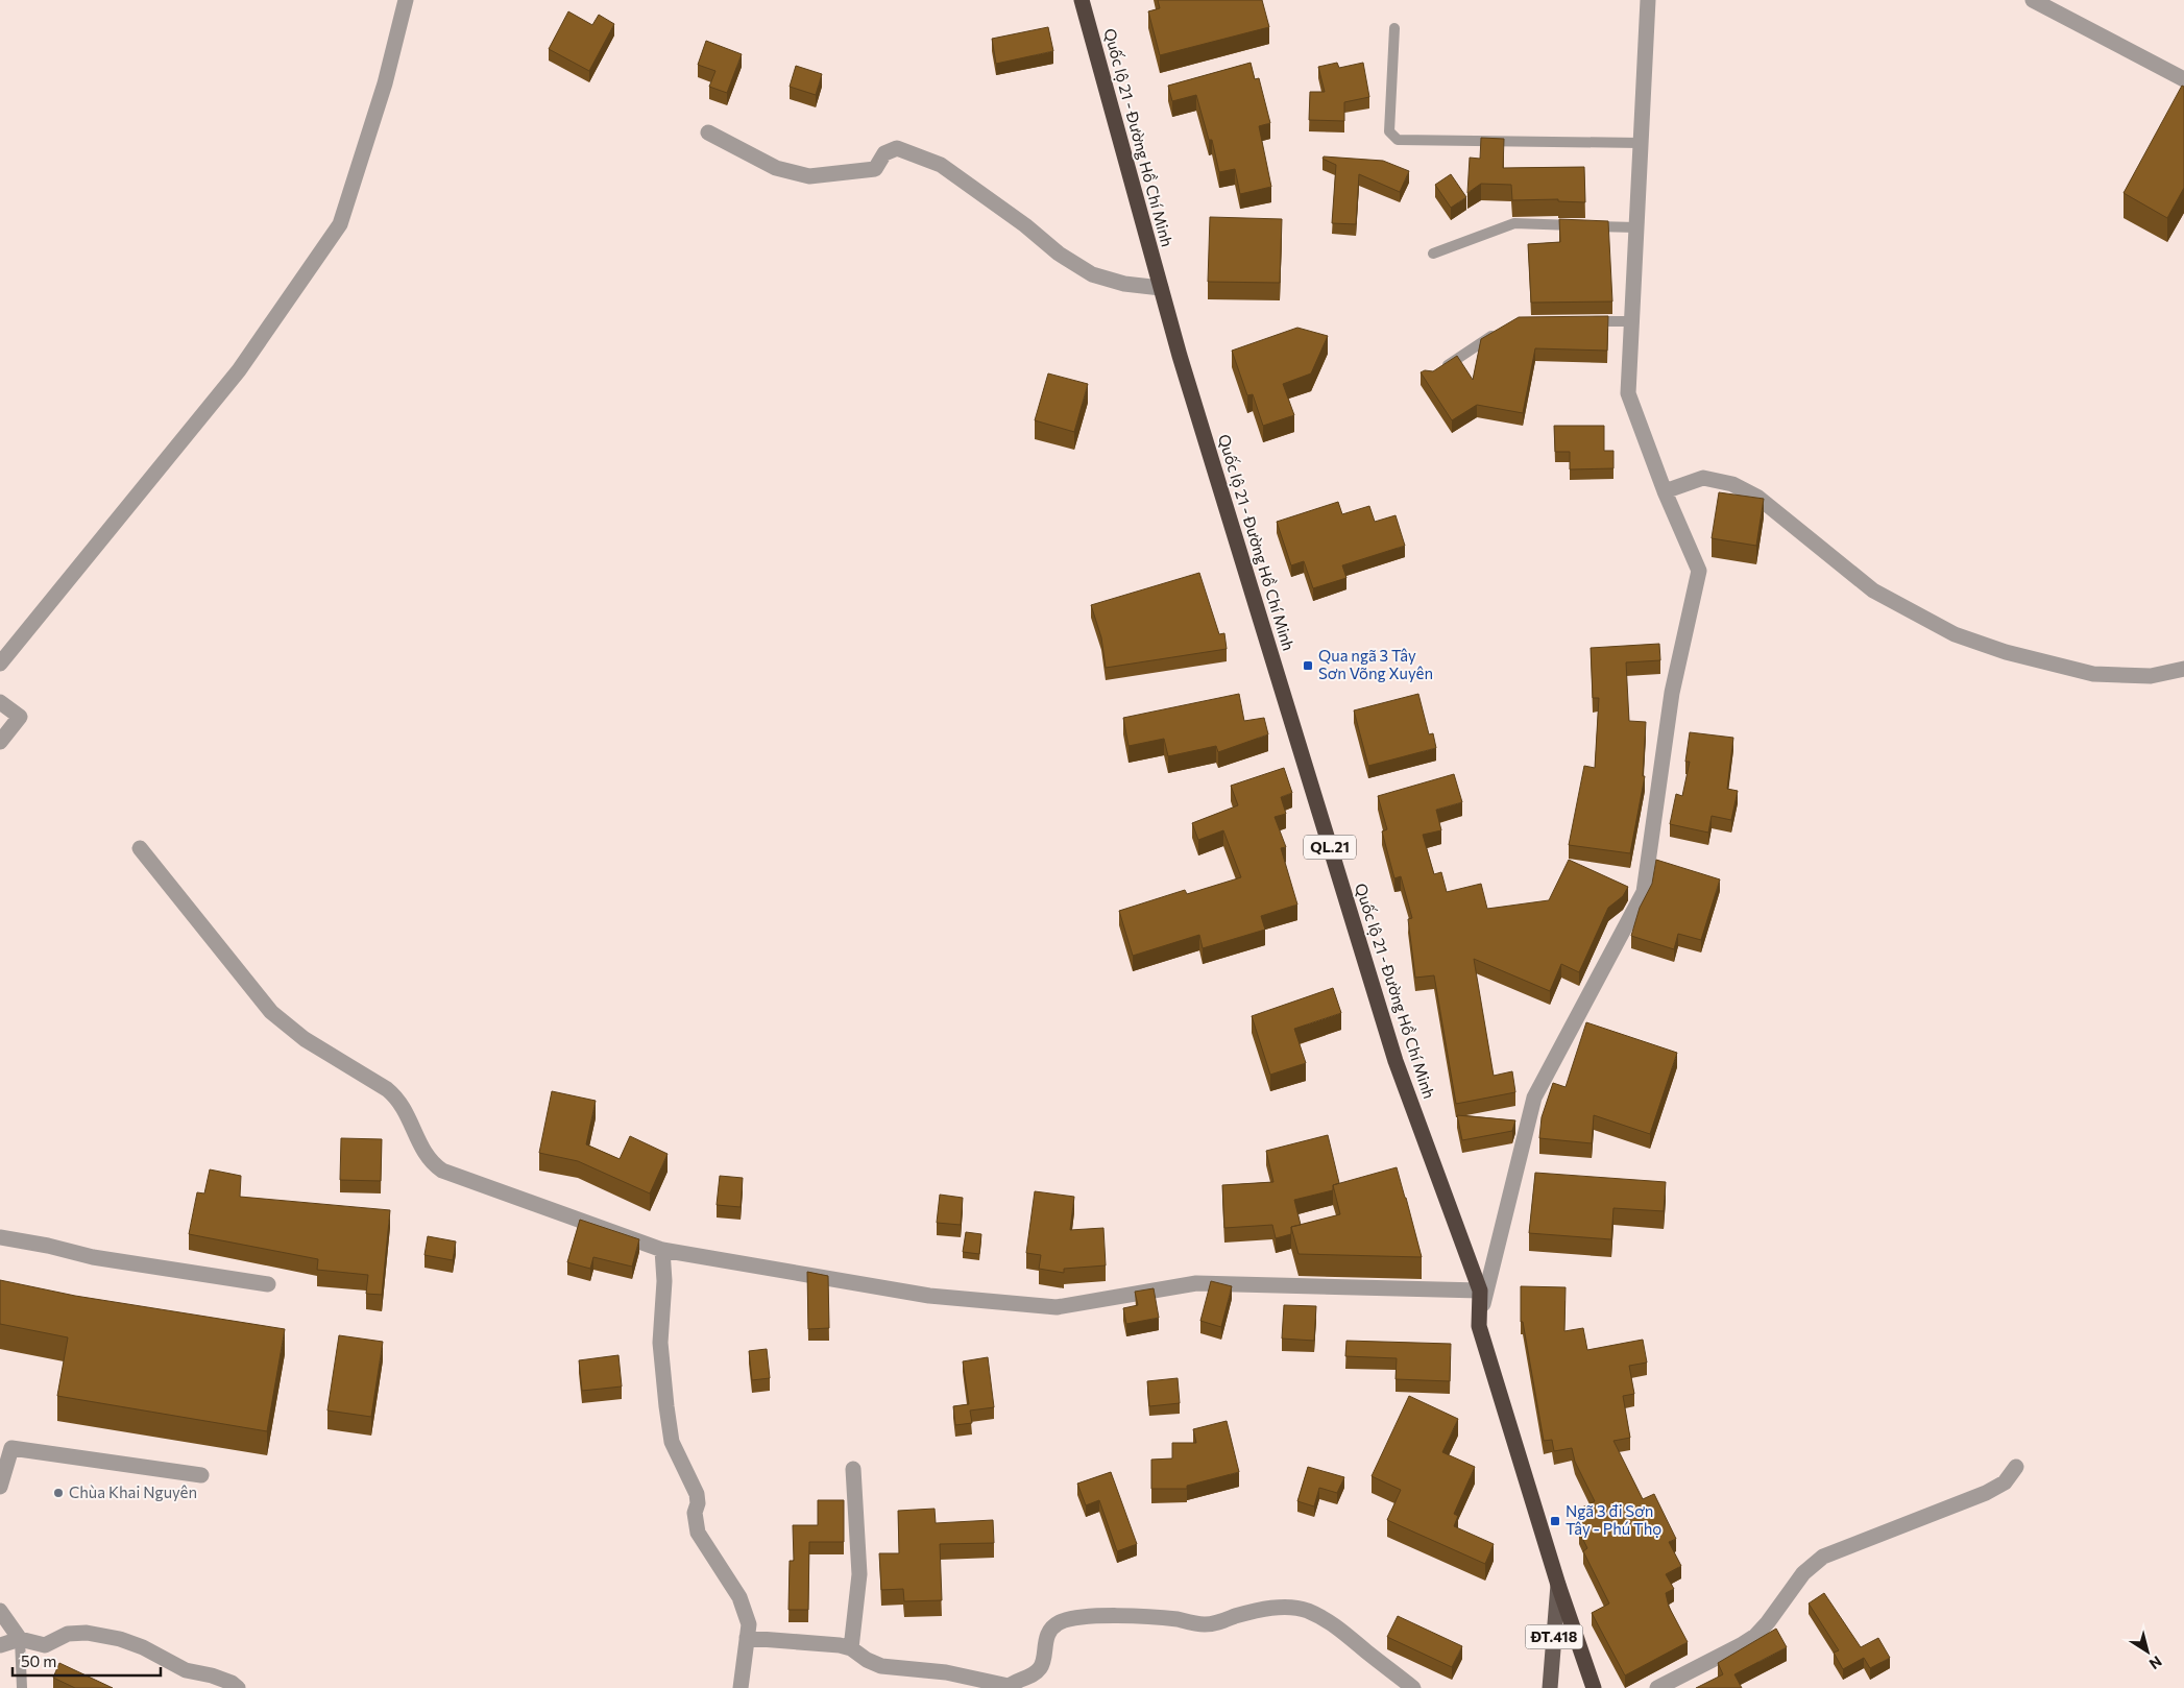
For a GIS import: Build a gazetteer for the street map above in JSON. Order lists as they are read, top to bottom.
{
  "streets": {
    "highway": ["Quốc lộ 21 - Đường Hồ Chí Minh", "QL.21"],
    "main road": ["ĐT.418"]
  },
  "crossings": [
    ["Quốc lộ 21 - Đường Hồ Chí Minh", "ĐT.418"]
  ],
  "places": {
    "transit": ["Qua ngã 3 Tây Sơn Võng Xuyên", "Ngã 3 đi Sơn Tây - Phú Thọ"],
    "other": ["Chùa Khai Nguyên"]
  },
  "scale_bar": "50 m",
  "north": "bottom right"
}
